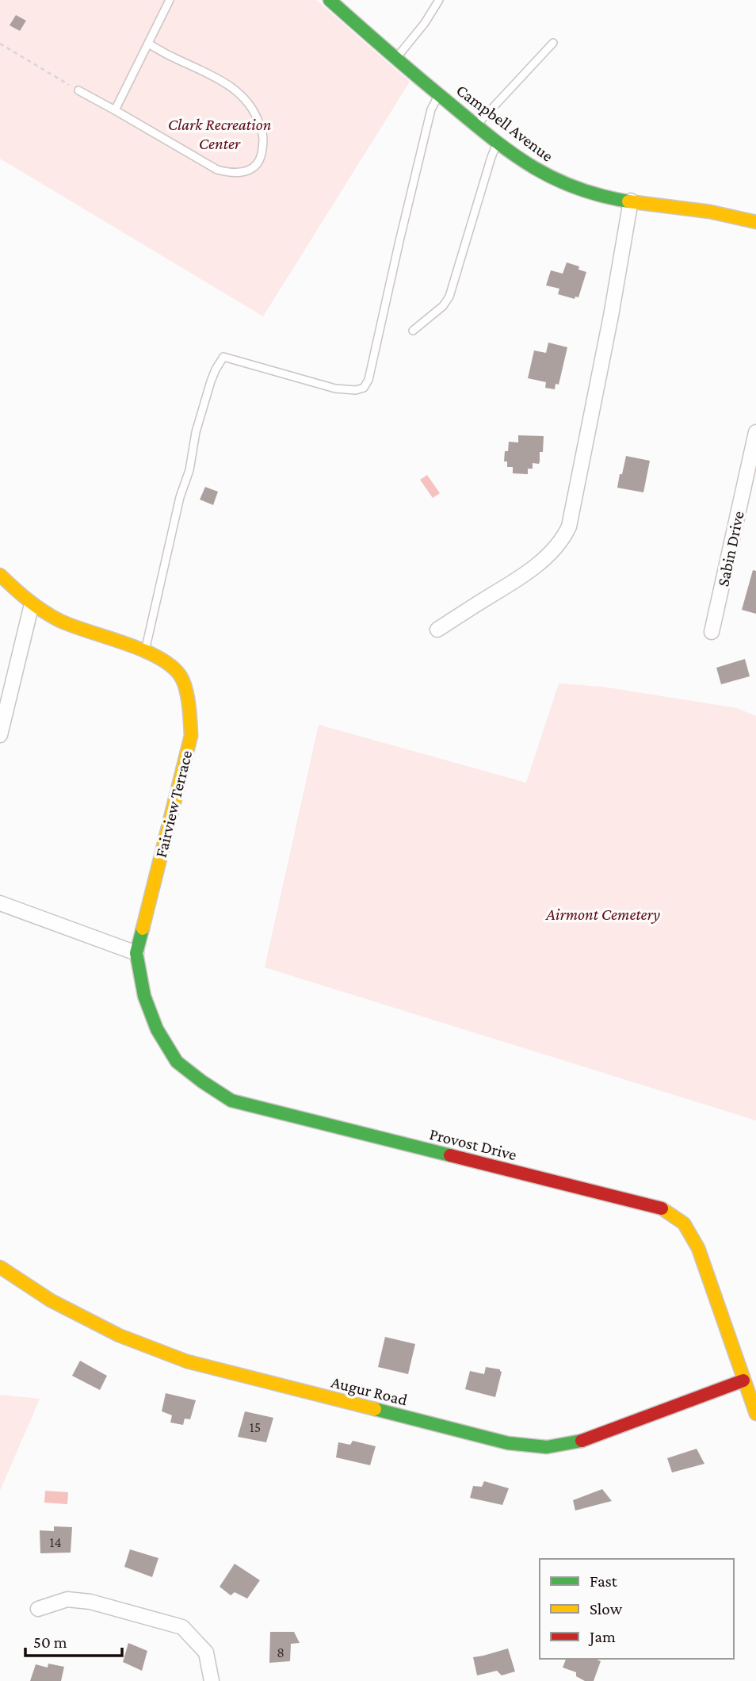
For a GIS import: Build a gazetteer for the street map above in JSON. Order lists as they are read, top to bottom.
{
  "streets": {
    "street": [
      "Campbell Avenue",
      "Sabin Drive",
      "Fairview Terrace",
      "Provost Drive",
      "Augur Road"
    ]
  },
  "crossings": [
    ["Fairview Terrace", "Provost Drive"],
    ["Provost Drive", "Augur Road"]
  ],
  "parks": ["Clark Recreation Center", "Airmont Cemetery"],
  "house_numbers": ["15", "14", "8"],
  "legend": ["Fast", "Slow", "Jam"],
  "scale_bar": "50 m"
}
